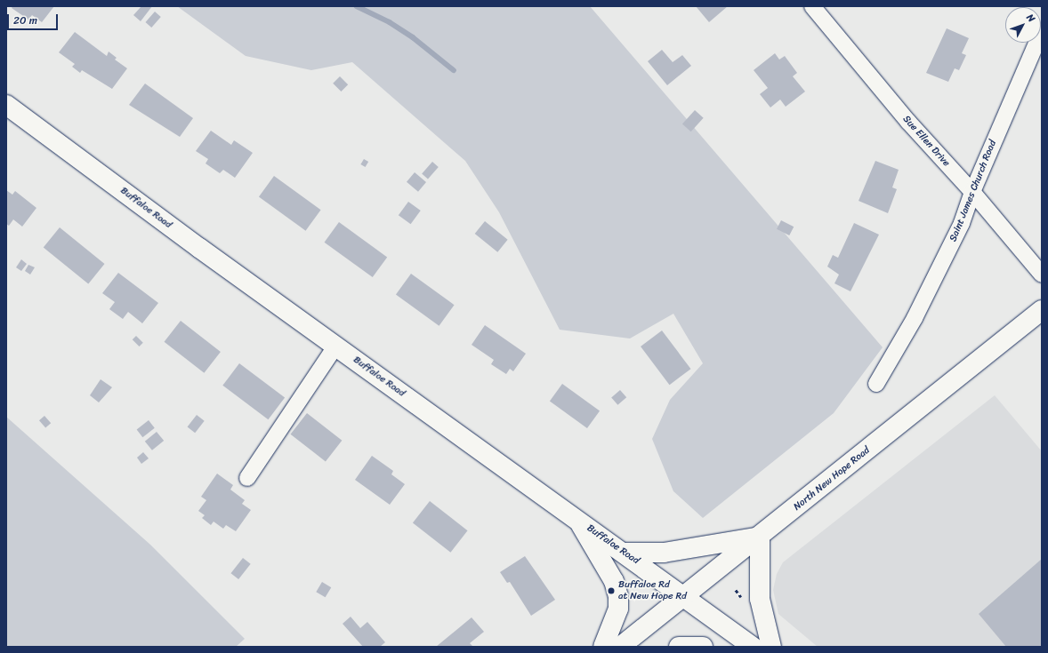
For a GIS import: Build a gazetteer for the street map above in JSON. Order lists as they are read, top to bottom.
{
  "streets": {
    "main road": ["Buffaloe Road", "North New Hope Road"],
    "street": ["Sue Ellen Drive", "Saint James Church Road"]
  },
  "crossings": [
    ["Sue Ellen Drive", "Saint James Church Road"],
    ["Buffaloe Road", "North New Hope Road"]
  ],
  "places": ["Buffaloe Rd at New Hope Rd"],
  "scale_bar": "20 m",
  "north": "top right"
}
